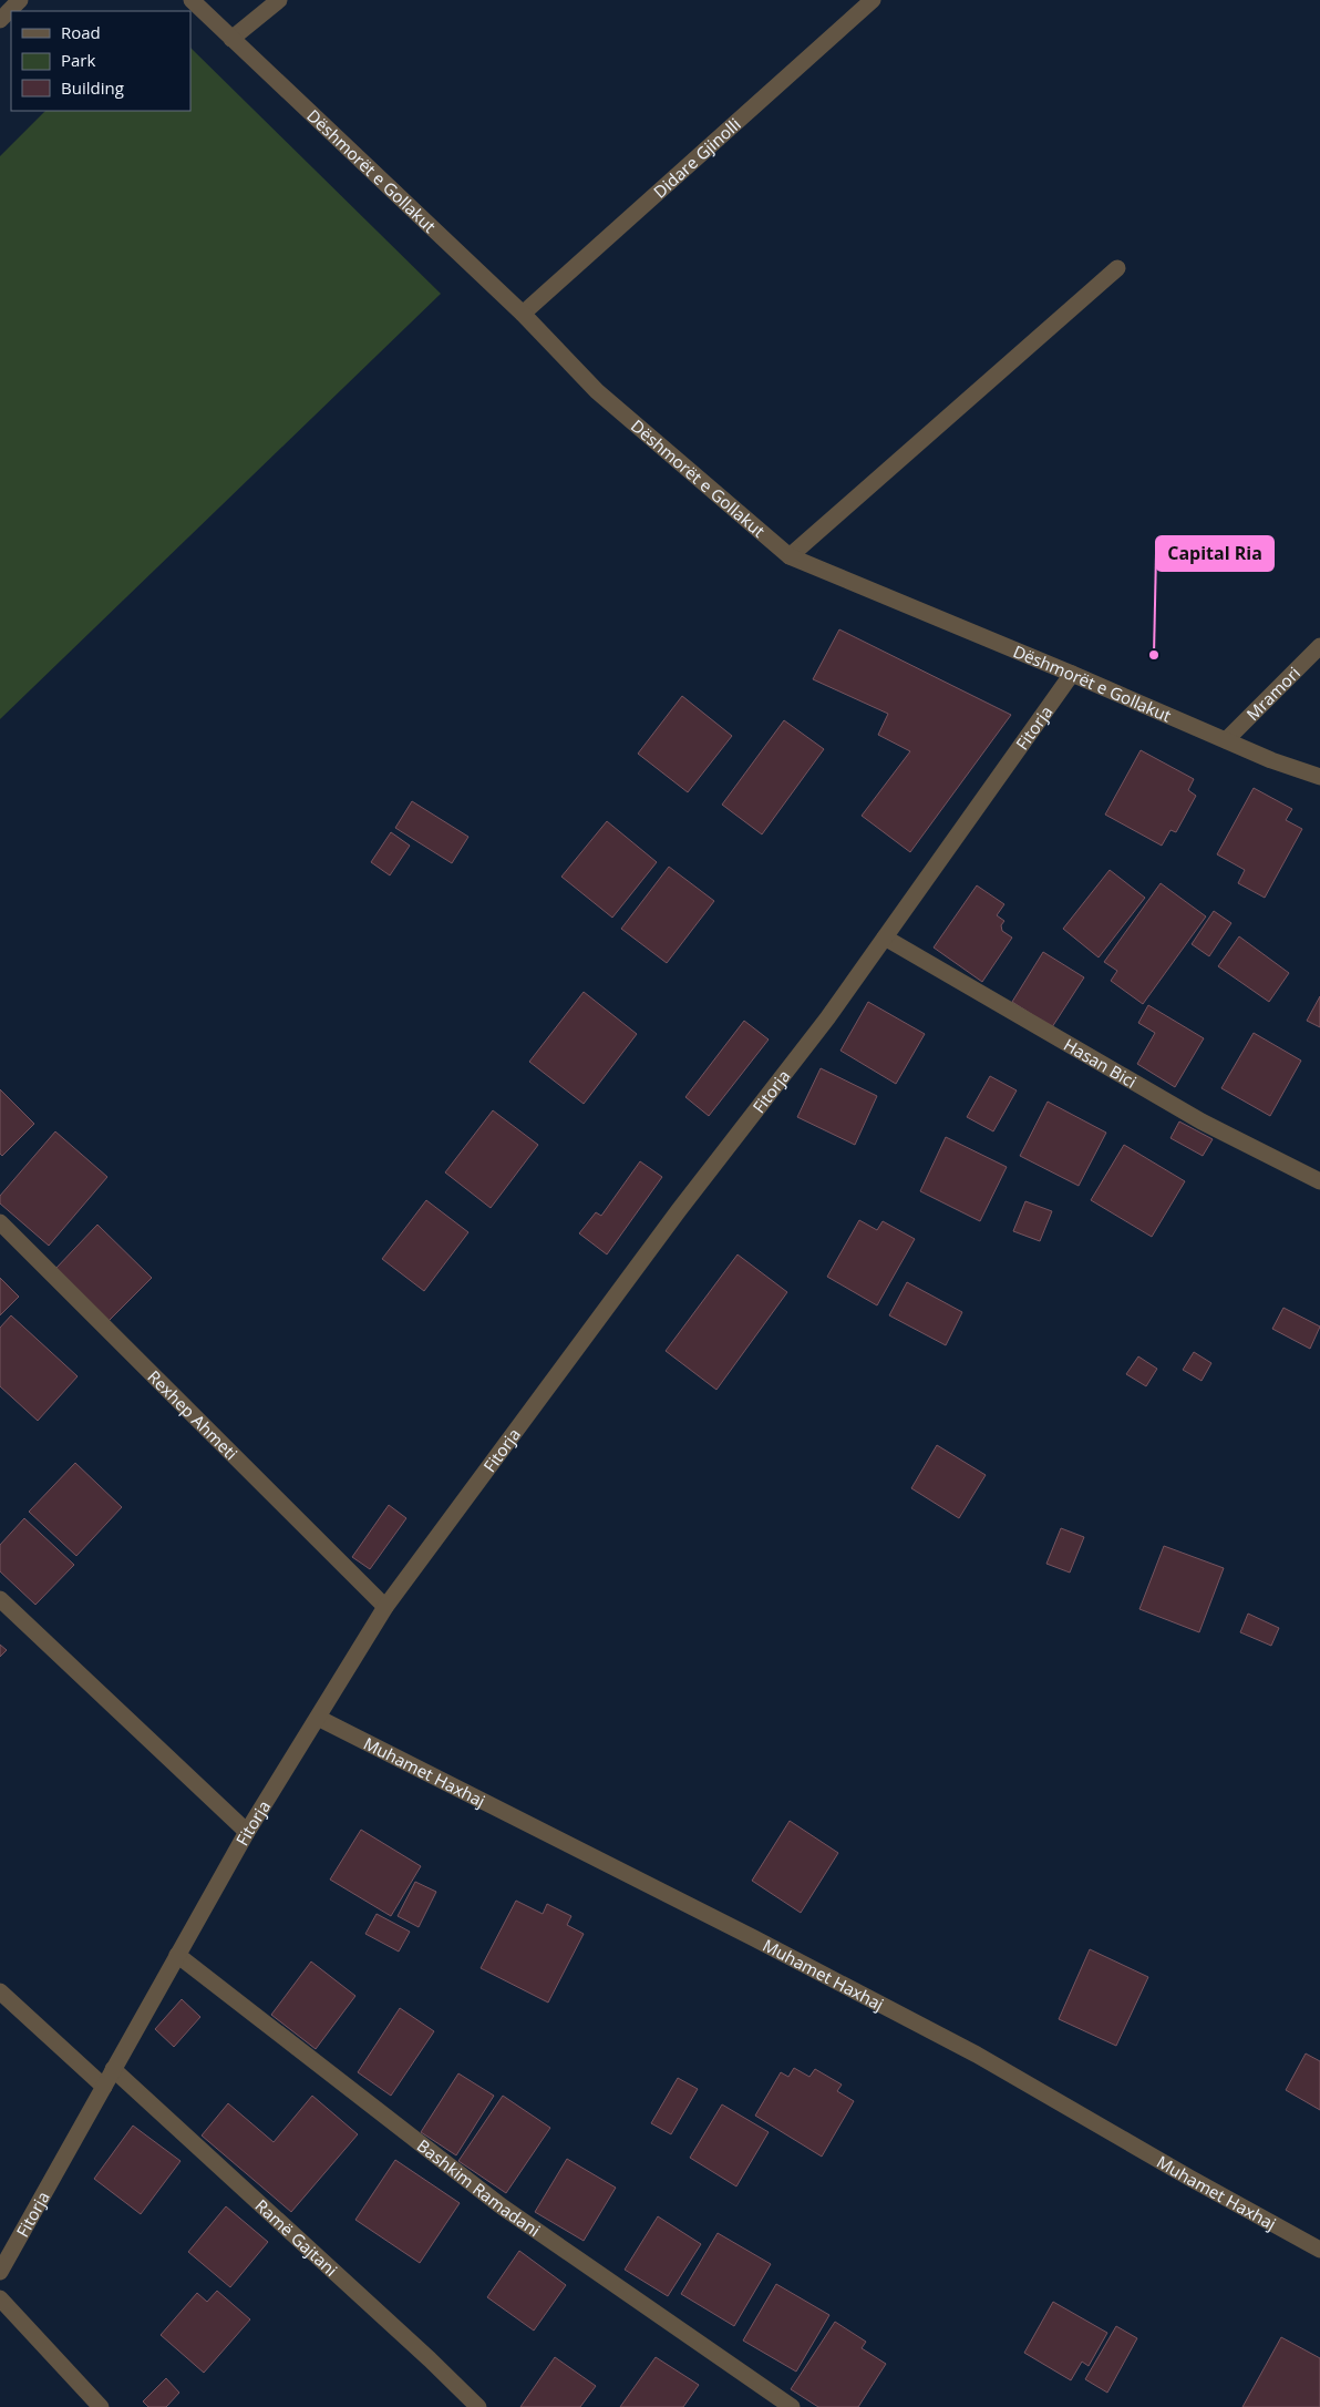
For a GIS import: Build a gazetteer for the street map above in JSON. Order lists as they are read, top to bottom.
{
  "streets": {
    "street": [
      "Didare Gjinolli",
      "Dëshmorët e Gollakut",
      "Mramori",
      "Fitorja",
      "Hasan Bici",
      "Rexhep Ahmeti",
      "Muhamet Haxhaj",
      "Bashkim Ramadani",
      "Ramë Gajtani"
    ]
  },
  "crossings": [
    ["Didare Gjinolli", "Dëshmorët e Gollakut"],
    ["Dëshmorët e Gollakut", "Mramori"],
    ["Dëshmorët e Gollakut", "Fitorja"],
    ["Fitorja", "Hasan Bici"],
    ["Fitorja", "Rexhep Ahmeti"],
    ["Fitorja", "Muhamet Haxhaj"],
    ["Fitorja", "Bashkim Ramadani"],
    ["Fitorja", "Ramë Gajtani"]
  ],
  "places": ["Capital Ria"],
  "legend": ["Road", "Park", "Building"]
}
